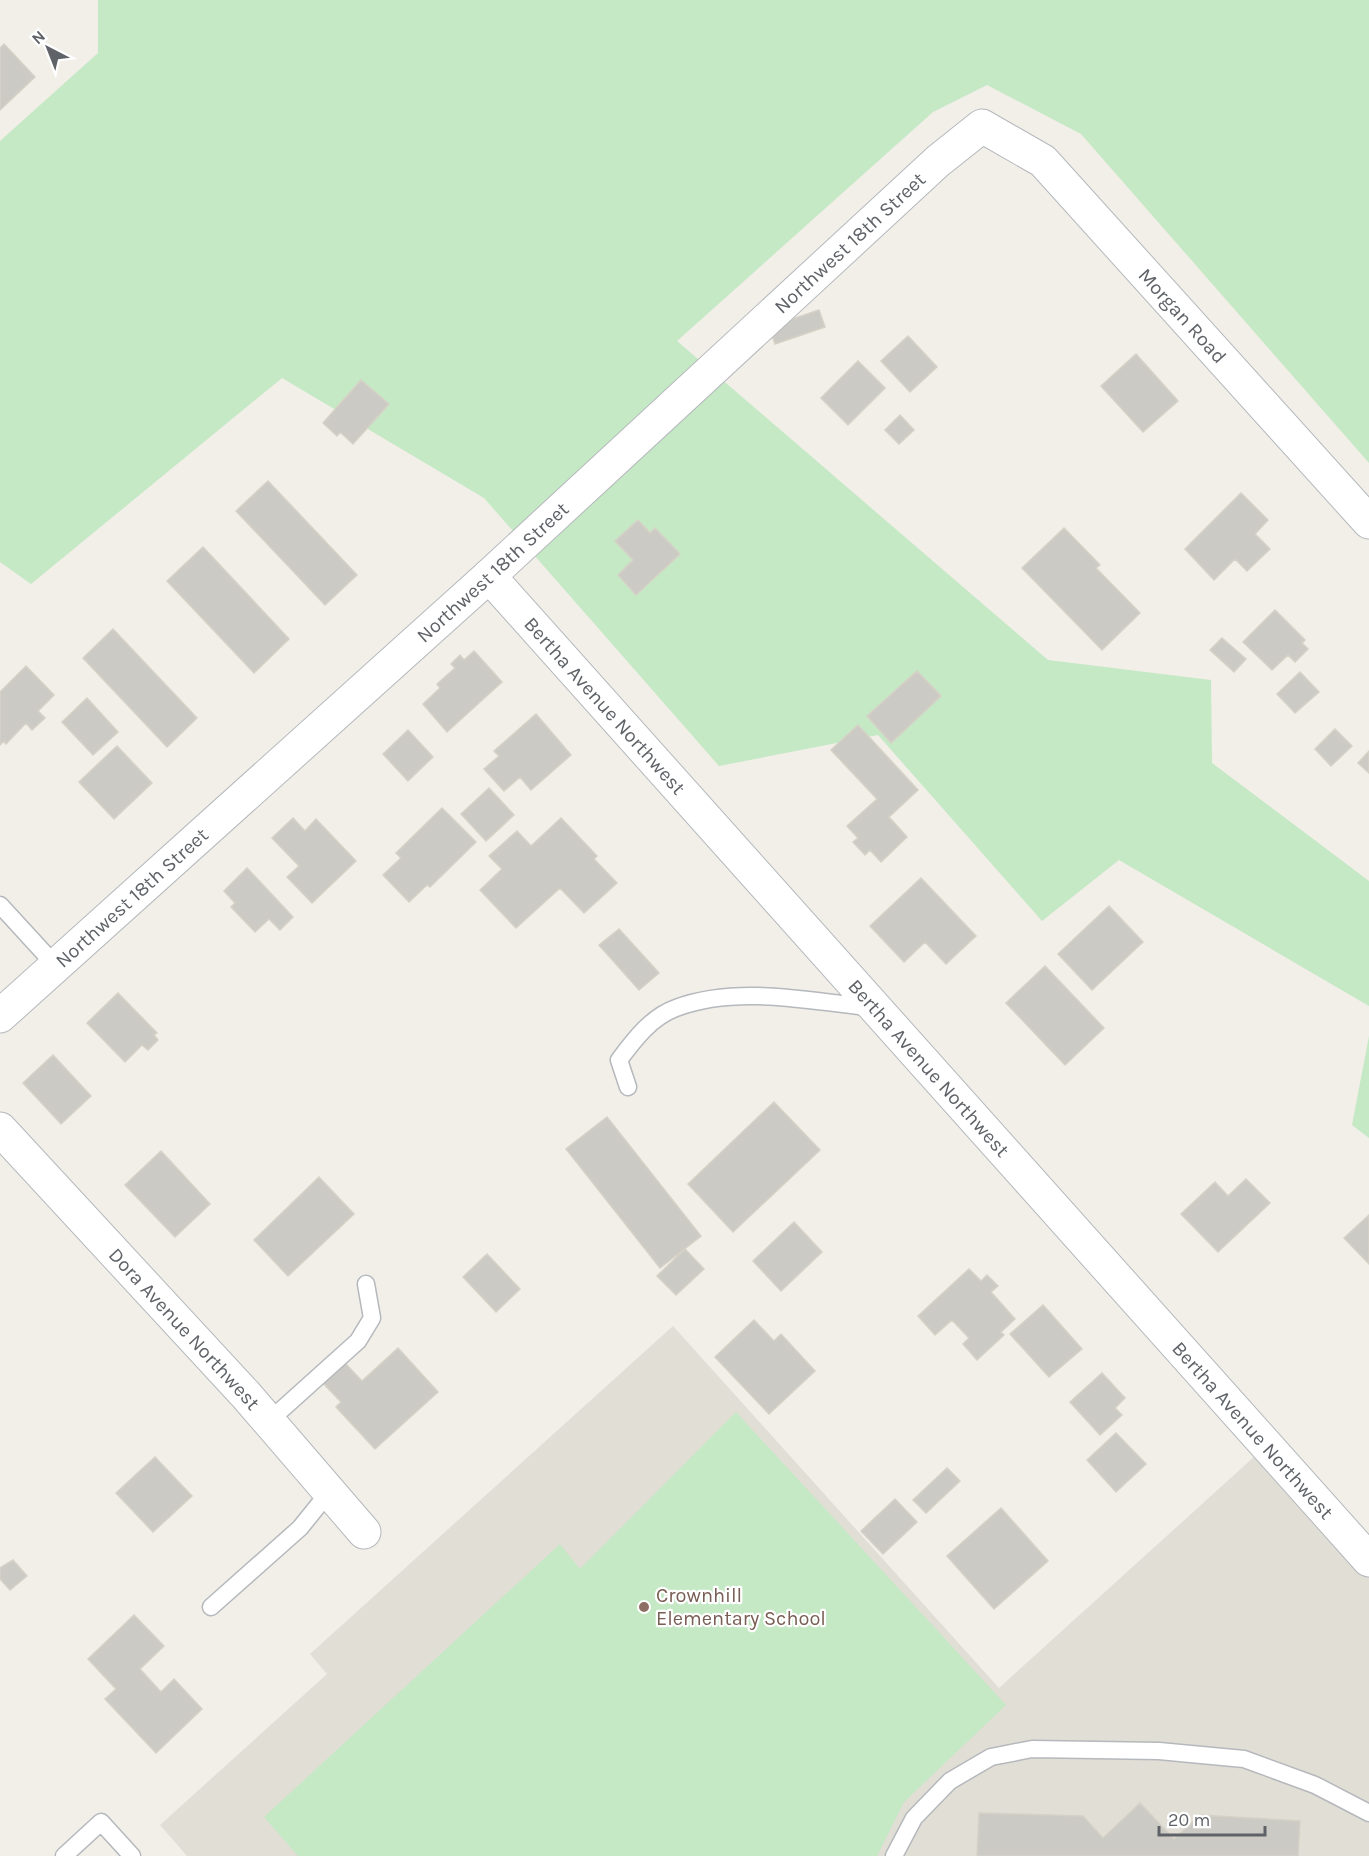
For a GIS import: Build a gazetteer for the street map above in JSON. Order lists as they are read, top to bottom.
{
  "streets": {
    "street": [
      "Northwest 18th Street",
      "Morgan Road",
      "Bertha Avenue Northwest",
      "Dora Avenue Northwest"
    ]
  },
  "crossings": [
    ["Northwest 18th Street", "Morgan Road"],
    ["Northwest 18th Street", "Bertha Avenue Northwest"]
  ],
  "places": ["Crownhill Elementary School"],
  "scale_bar": "20 m",
  "north": "top left"
}
